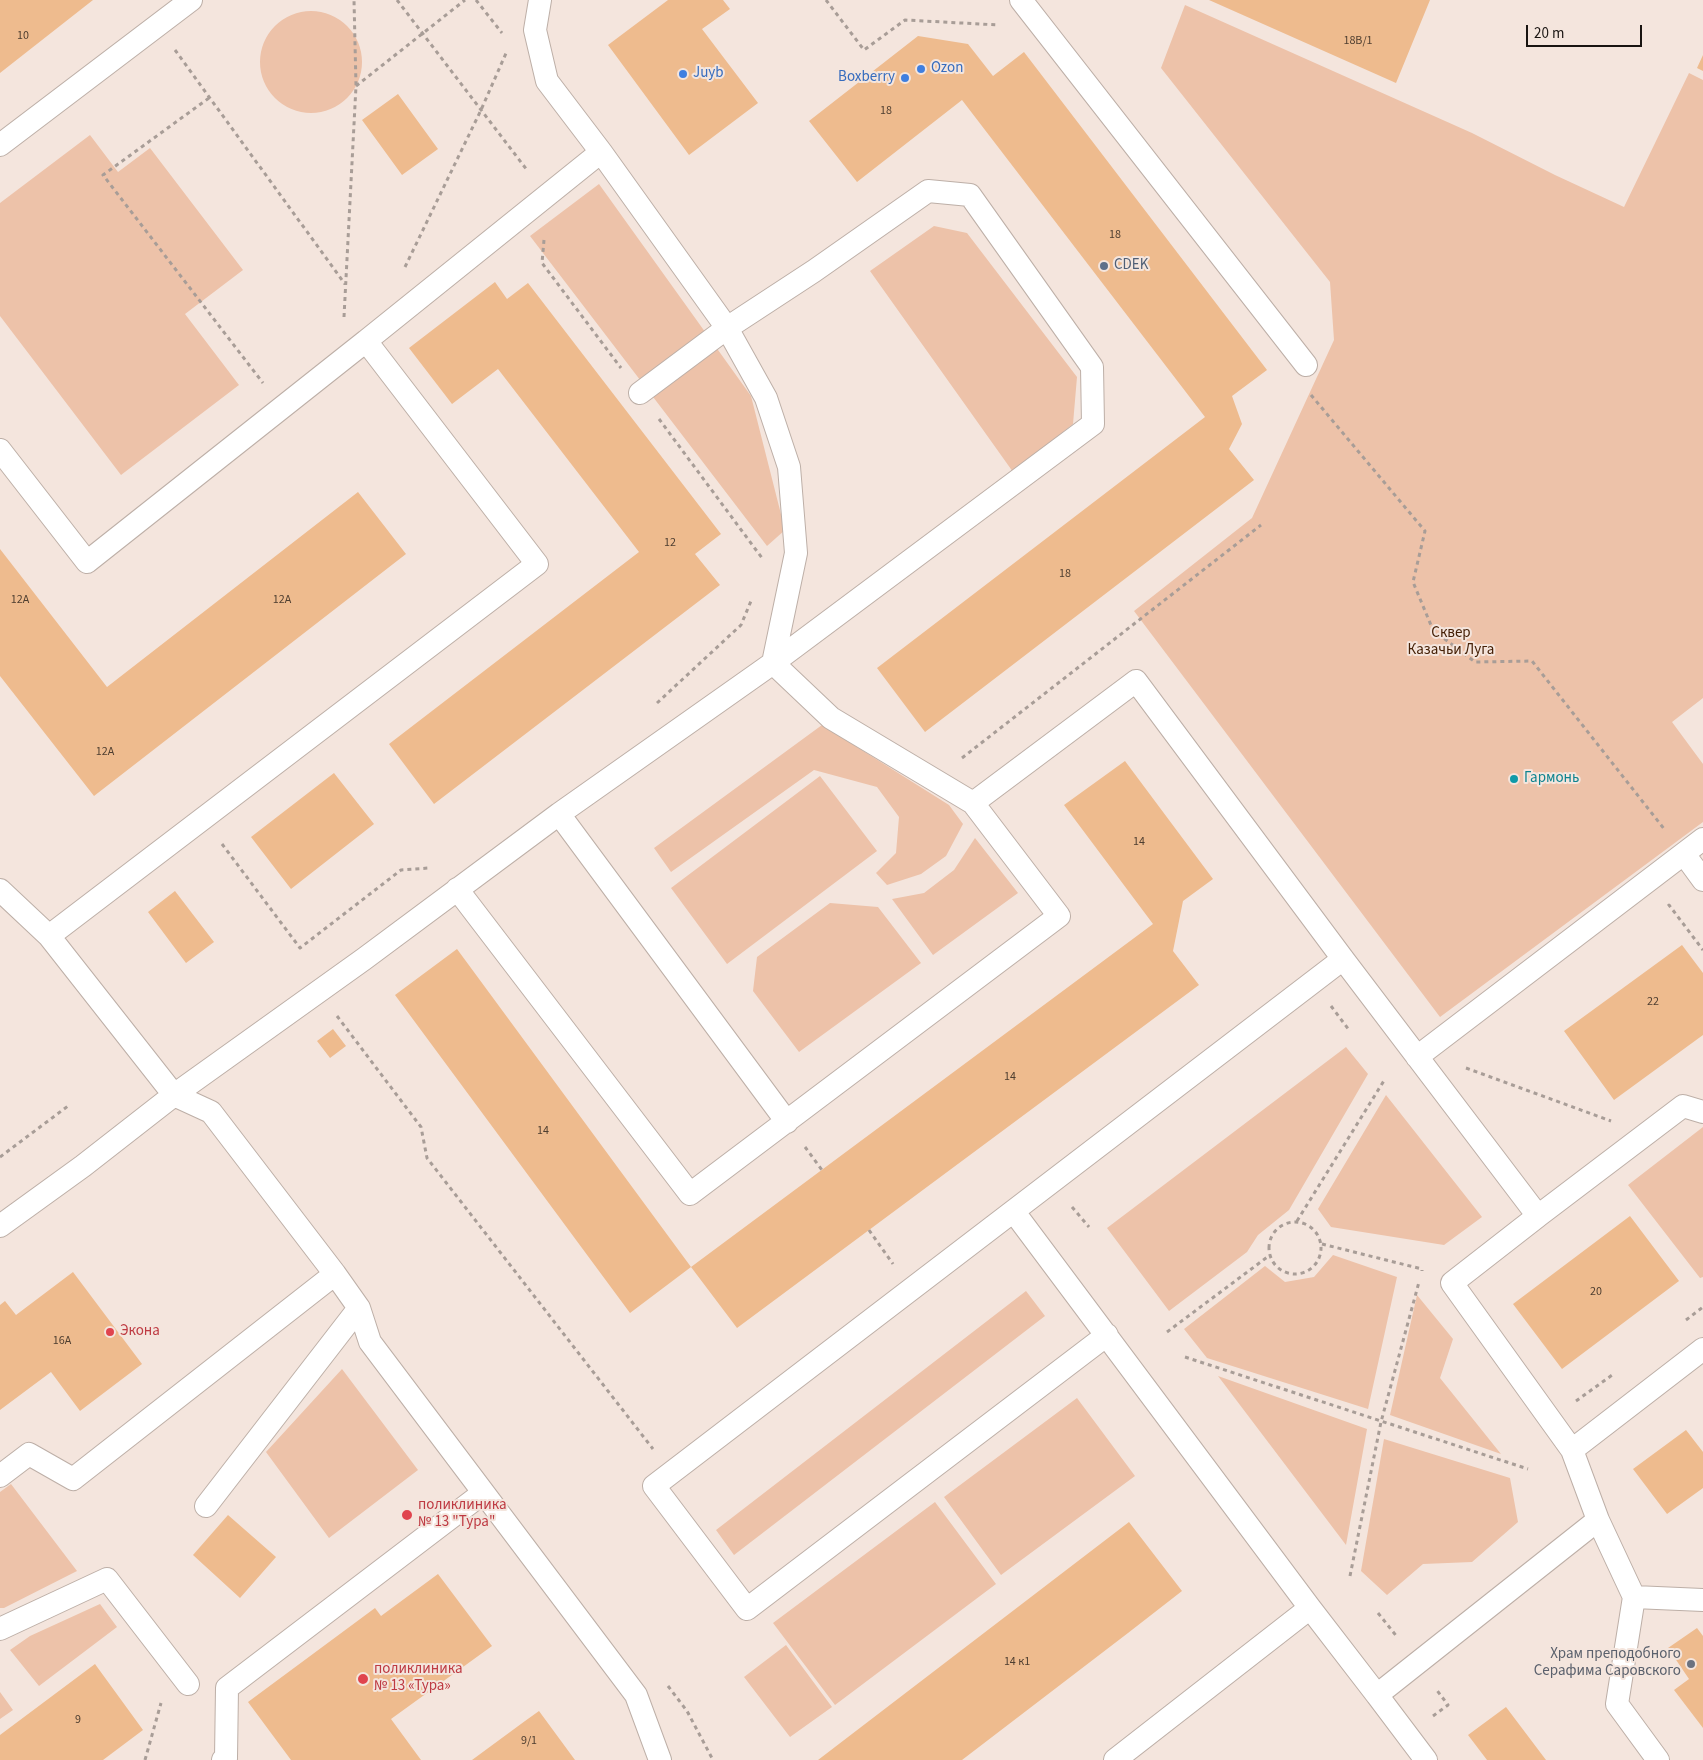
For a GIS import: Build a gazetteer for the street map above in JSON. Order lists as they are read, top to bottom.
{
  "parks": ["Сквер Казачьи Луга"],
  "places": [
    "Ozon",
    "Juyb",
    "Boxberry",
    "CDEK",
    "Гармонь",
    "Экона",
    "поликлиника № 13 \"Тура\"",
    "Храм преподобного Серафима Саровского",
    "поликлиника № 13 «Тура»"
  ],
  "house_numbers": [
    "10",
    "18В/1",
    "18",
    "18",
    "12",
    "18",
    "12А",
    "12А",
    "12А",
    "14",
    "22",
    "14",
    "14",
    "20",
    "16А",
    "14 к1",
    "9",
    "9/1"
  ],
  "scale_bar": "20 m"
}
